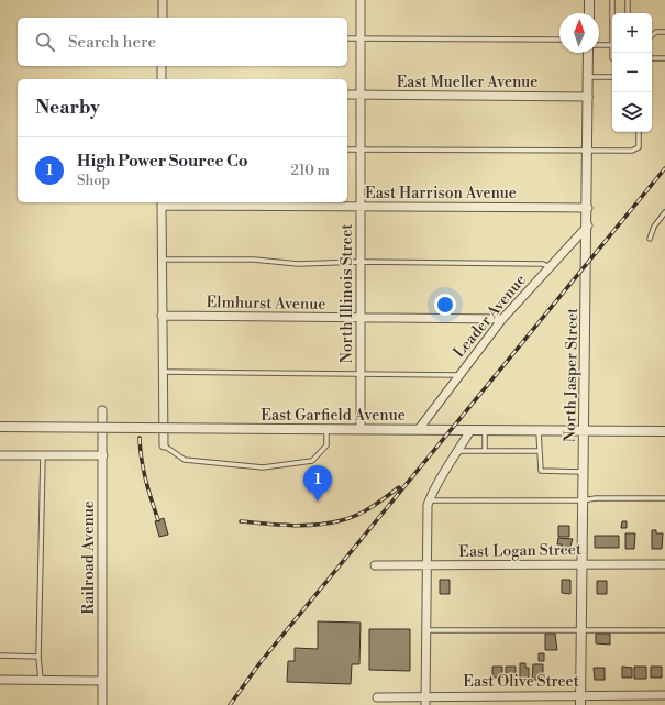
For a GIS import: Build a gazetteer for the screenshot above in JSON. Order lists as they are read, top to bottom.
{
  "streets": {
    "street": [
      "East Mueller Avenue",
      "East Harrison Avenue",
      "North Illinois Street",
      "Elmhurst Avenue",
      "Leader Avenue",
      "North Jasper Street",
      "East Garfield Avenue",
      "East Logan Street",
      "Railroad Avenue",
      "East Olive Street"
    ]
  },
  "crossings": [
    ["East Mueller Avenue", "North Illinois Street"],
    ["East Mueller Avenue", "North Jasper Street"],
    ["East Harrison Avenue", "North Illinois Street"],
    ["East Harrison Avenue", "North Jasper Street"],
    ["North Illinois Street", "Elmhurst Avenue"],
    ["North Illinois Street", "East Garfield Avenue"],
    ["Elmhurst Avenue", "Leader Avenue"],
    ["Leader Avenue", "North Jasper Street"],
    ["Leader Avenue", "East Garfield Avenue"],
    ["North Jasper Street", "East Garfield Avenue"],
    ["North Jasper Street", "East Logan Street"],
    ["North Jasper Street", "East Olive Street"]
  ],
  "north": "top",
  "page": {
    "map_buttons": ["+", "−"],
    "search": "Search here",
    "heading": "Nearby",
    "list": [
      {
        "mark": "1",
        "name": "High Power Source Co",
        "note": "Shop",
        "value": "210 m"
      }
    ],
    "pins": "1"
  }
}
